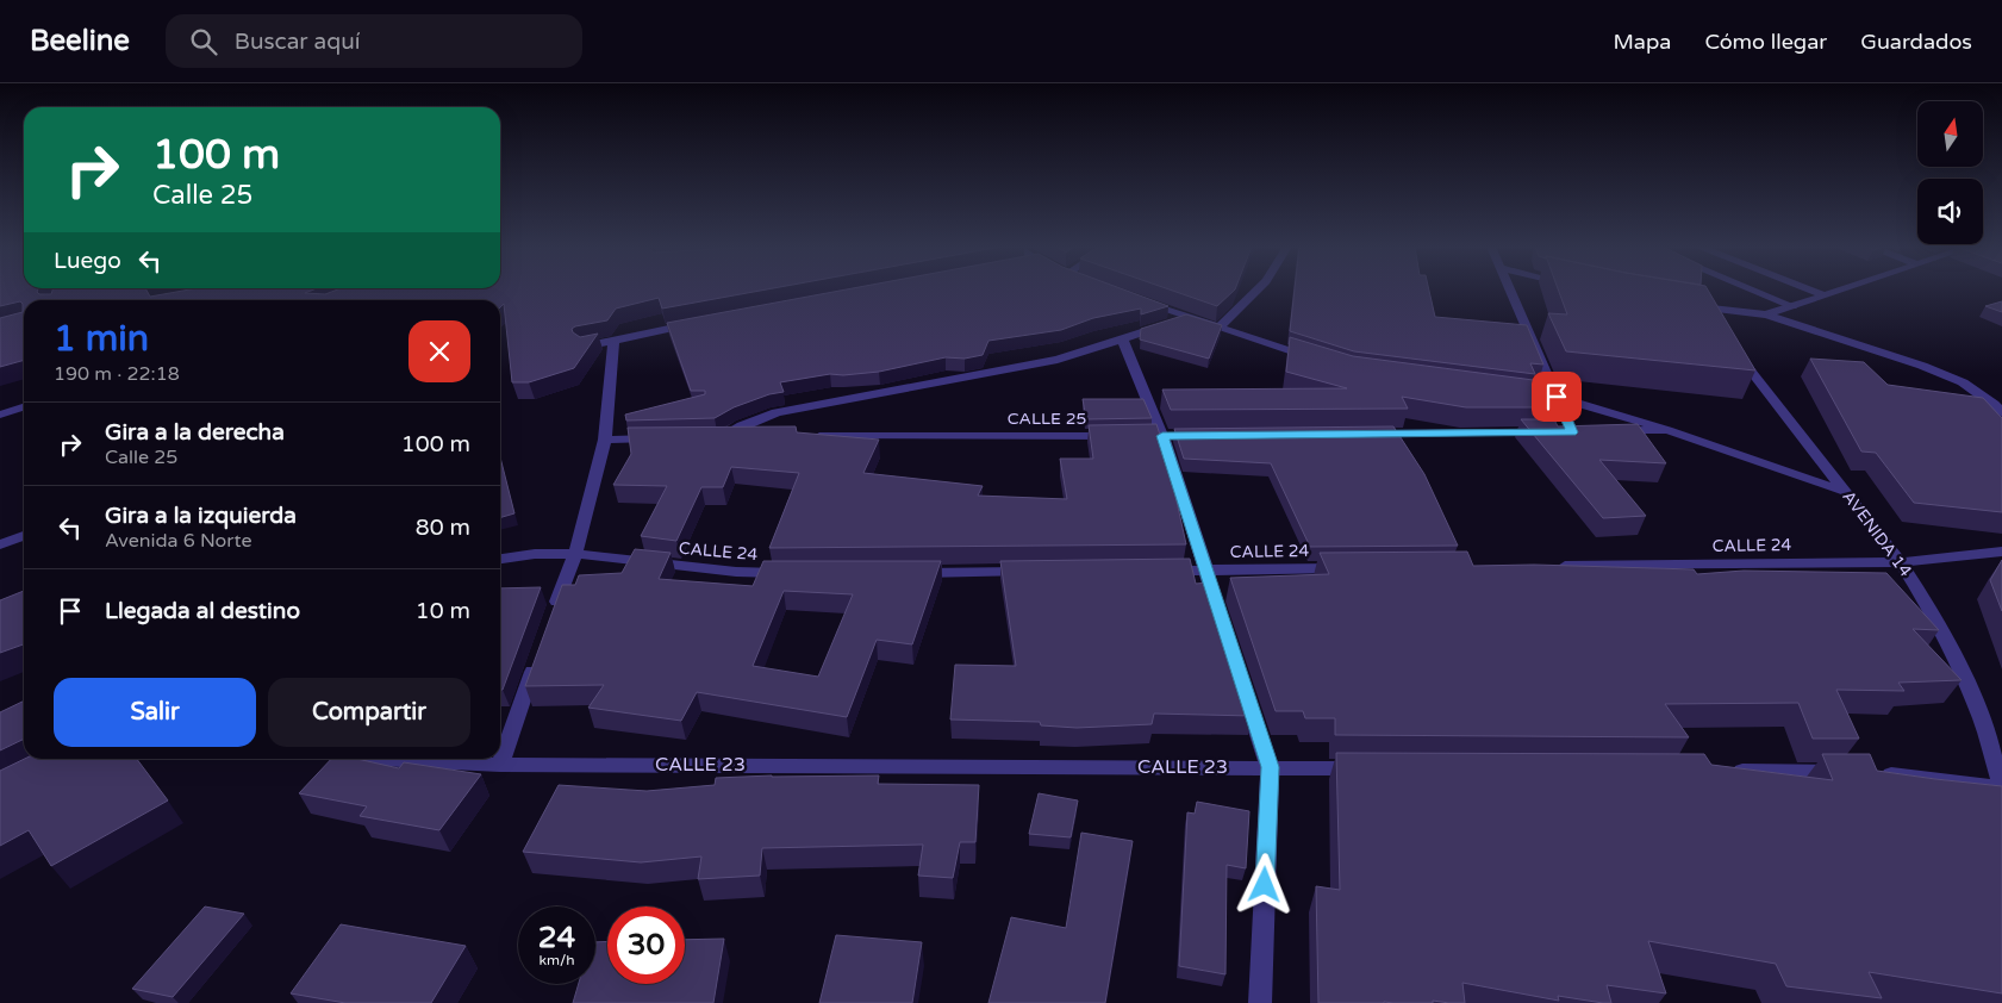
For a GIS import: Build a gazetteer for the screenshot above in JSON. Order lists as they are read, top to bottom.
{
  "streets": {
    "street": [
      "CALLE 25",
      "AVENIDA 14",
      "CALLE 24",
      "CALLE 23"
    ]
  },
  "crossings": [
    ["AVENIDA 14", "CALLE 24"]
  ],
  "north": "top",
  "page": {
    "header": "Beeline",
    "search": "Buscar aquí",
    "nav": ["Mapa", "Cómo llegar", "Guardados"],
    "turn": ["100 m", "Calle 25"],
    "then": "Luego",
    "heading": ["1 min", "190 m · 22:18"],
    "list": [
      {
        "name": "Gira a la derecha",
        "note": "Calle 25",
        "value": "100 m"
      },
      {
        "name": "Gira a la izquierda",
        "note": "Avenida 6 Norte",
        "value": "80 m"
      },
      {
        "name": "Llegada al destino",
        "value": "10 m"
      }
    ],
    "buttons": ["Salir", "Compartir"],
    "speed": "24 km/h",
    "limit": "30"
  }
}
